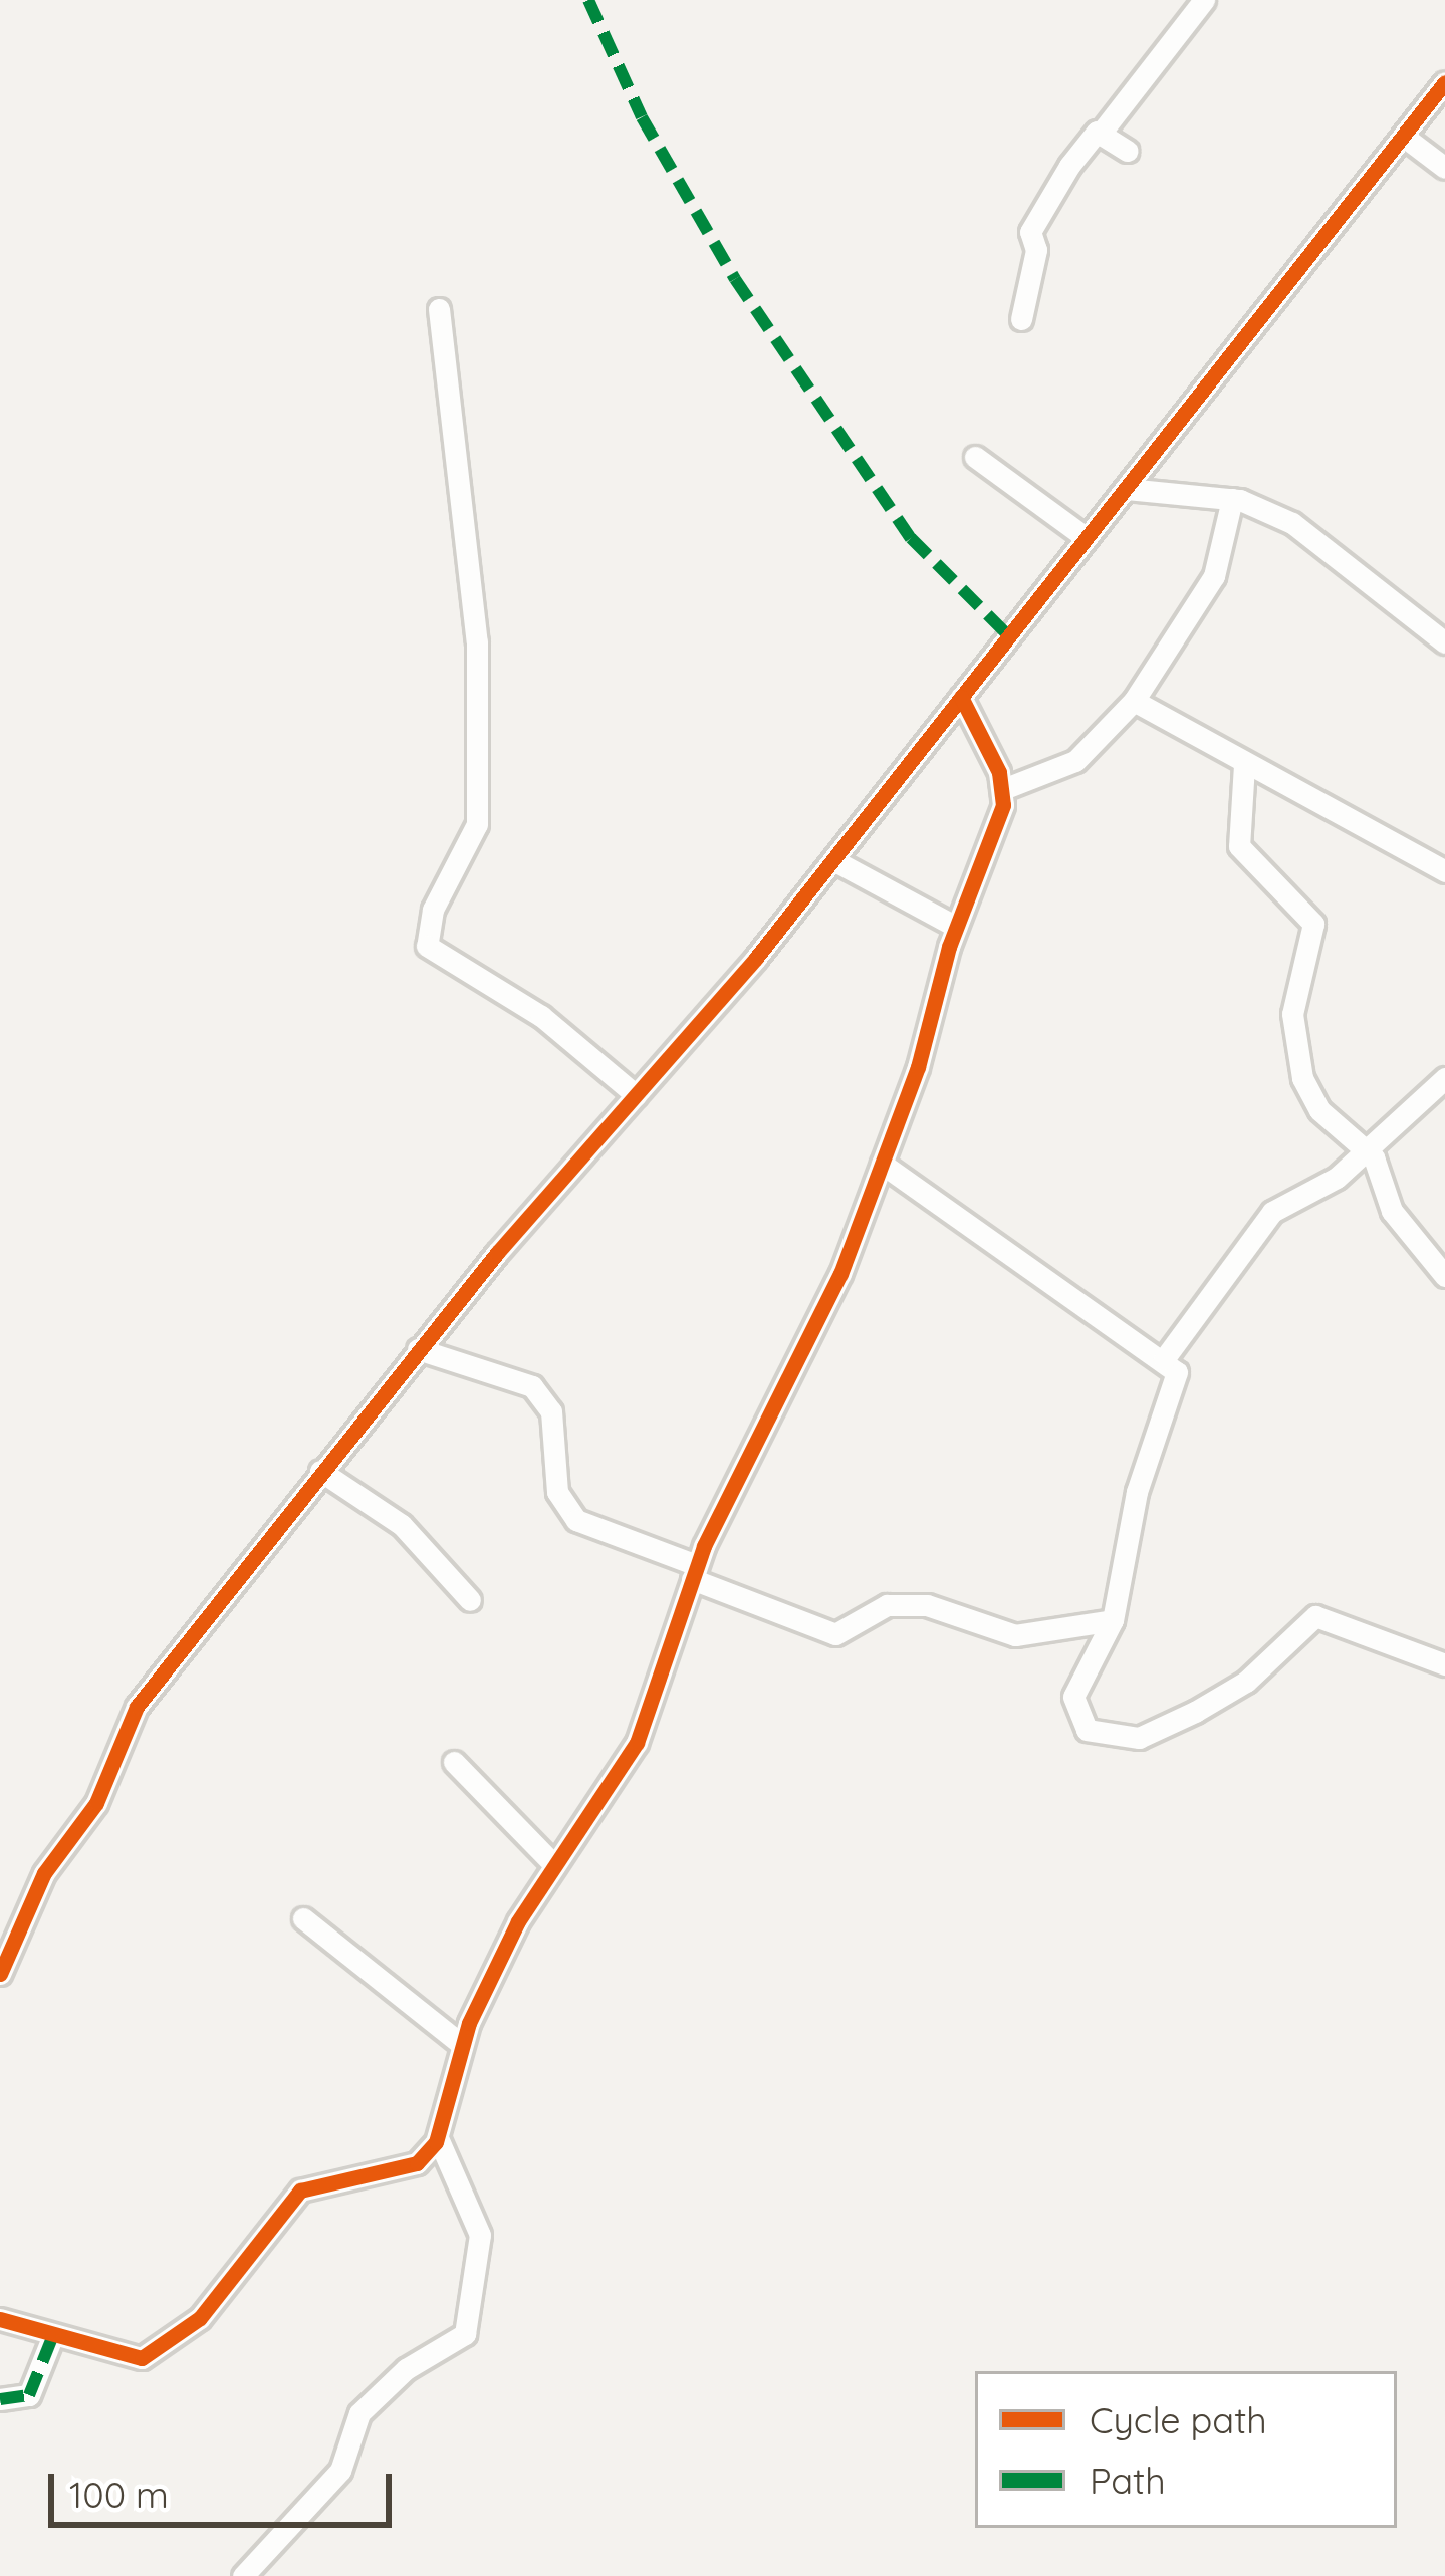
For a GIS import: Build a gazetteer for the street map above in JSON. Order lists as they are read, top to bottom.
{
  "legend": ["Cycle path", "Path"],
  "scale_bar": "100 m"
}
